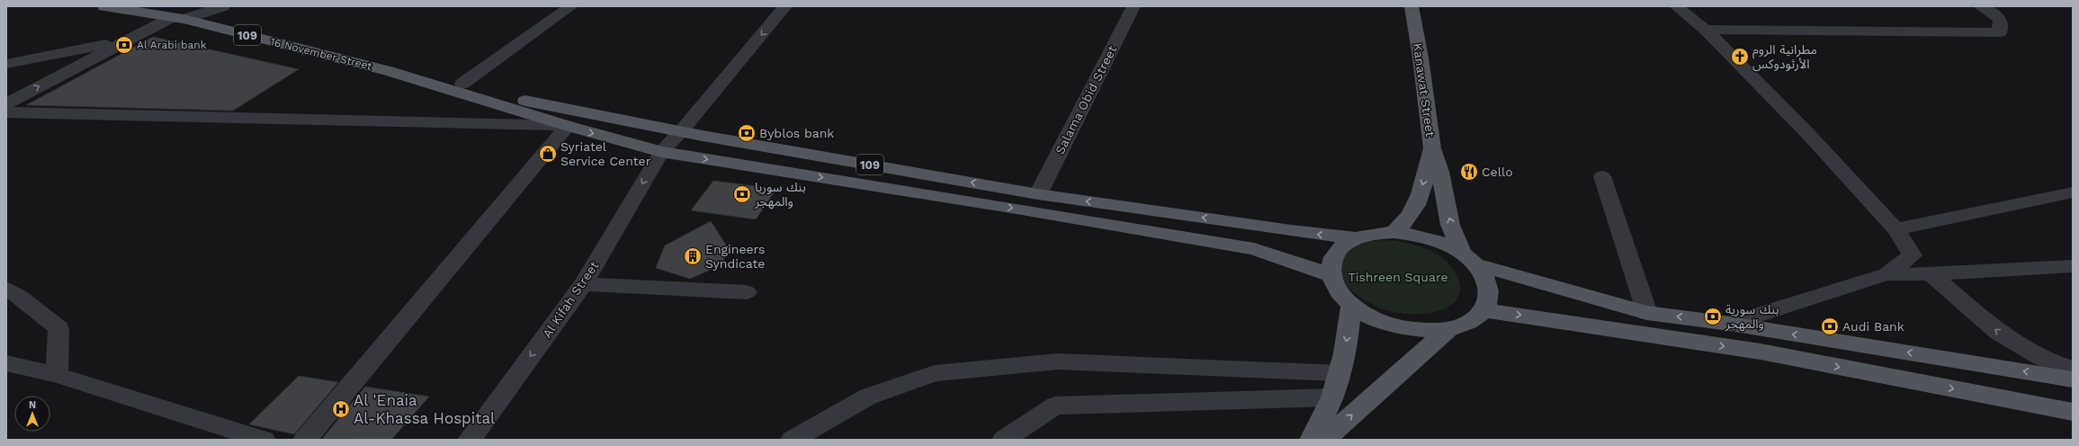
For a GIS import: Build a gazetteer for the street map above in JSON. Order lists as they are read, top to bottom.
{
  "streets": {
    "main road": ["109", "16 November Street", "Kanawat Street"],
    "street": ["Salama Obid Street", "Al Kifah Street"]
  },
  "crossings": [
    ["109", "16 November Street"],
    ["109", "Salama Obid Street"],
    ["109", "Al Kifah Street"]
  ],
  "parks": ["Tishreen Square"],
  "places": {
    "bank": [
      "Al Arabi bank",
      "Byblos bank",
      "بنك سوريا والمهجر",
      "بنك سورية والمهجر",
      "Audi Bank"
    ],
    "church": ["مطرانية الروم الأرثودوكس"],
    "shop": ["Syriatel Service Center"],
    "restaurant": ["Cello"],
    "building": ["Engineers Syndicate"],
    "hospital": ["Al 'Enaia Al-Khassa Hospital"]
  },
  "north": "top"
}
